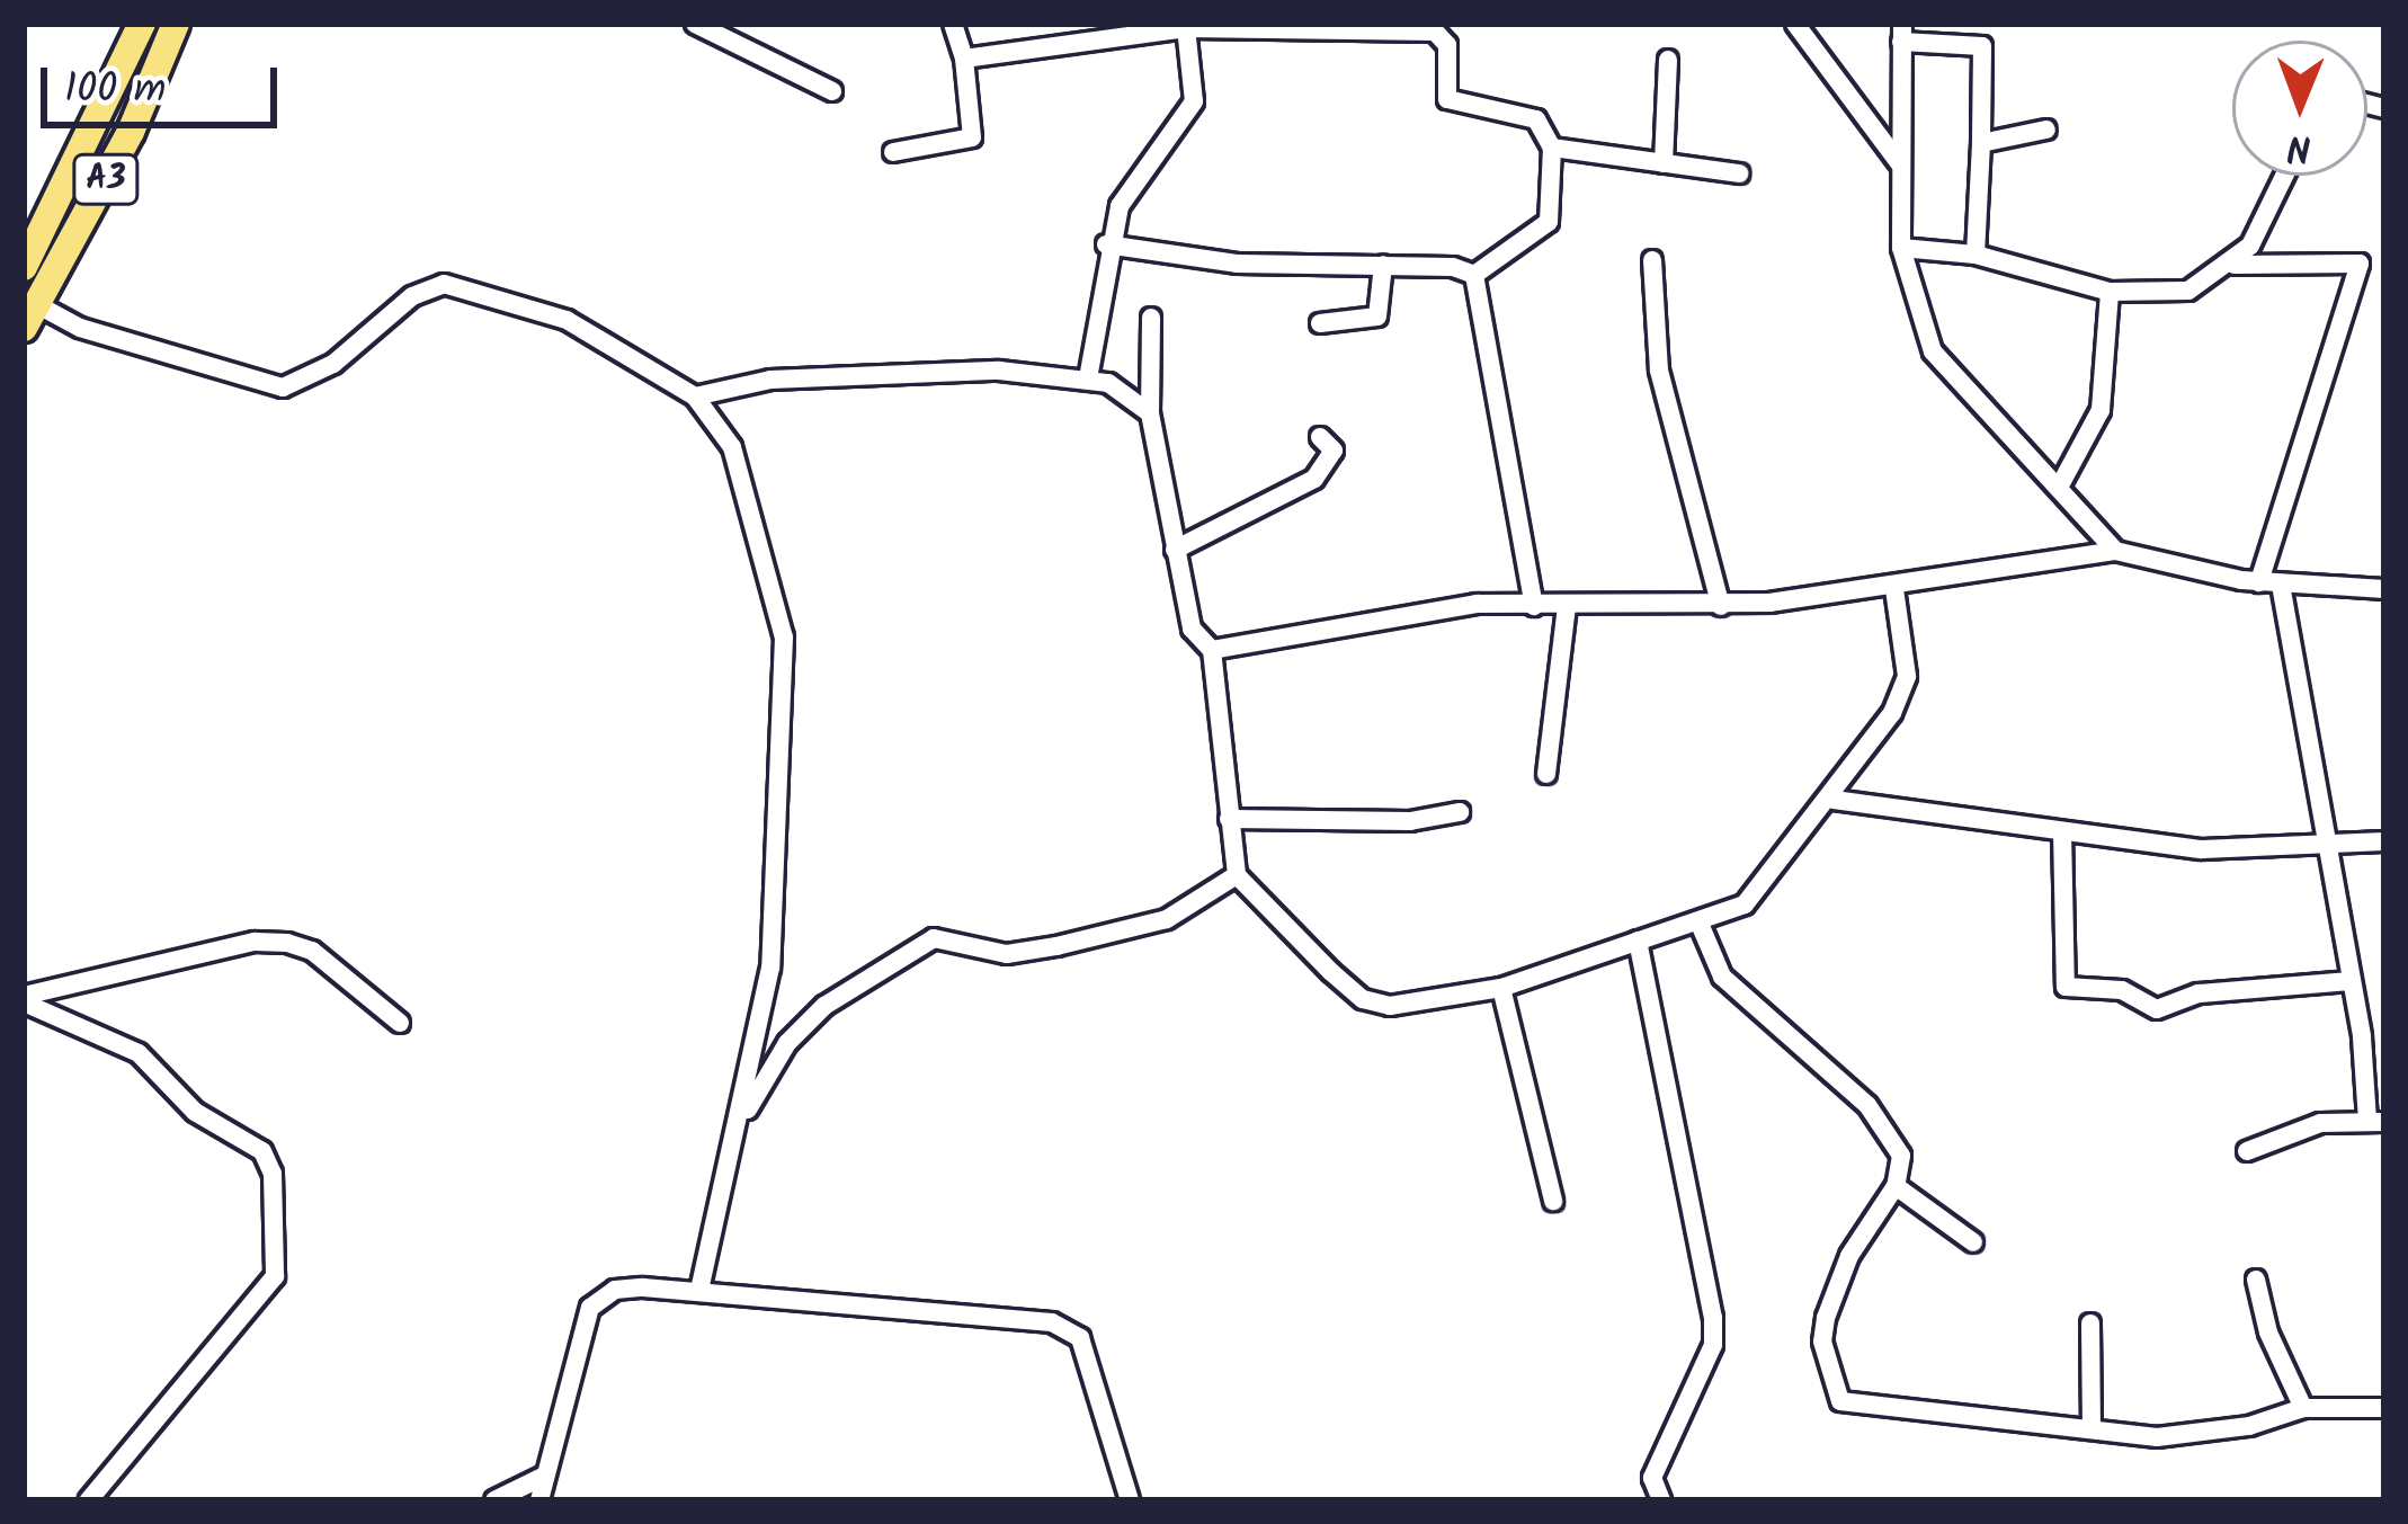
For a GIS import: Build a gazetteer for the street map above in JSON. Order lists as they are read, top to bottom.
{
  "streets": {
    "highway": ["A3"]
  },
  "scale_bar": "100 m",
  "north": "bottom"
}
